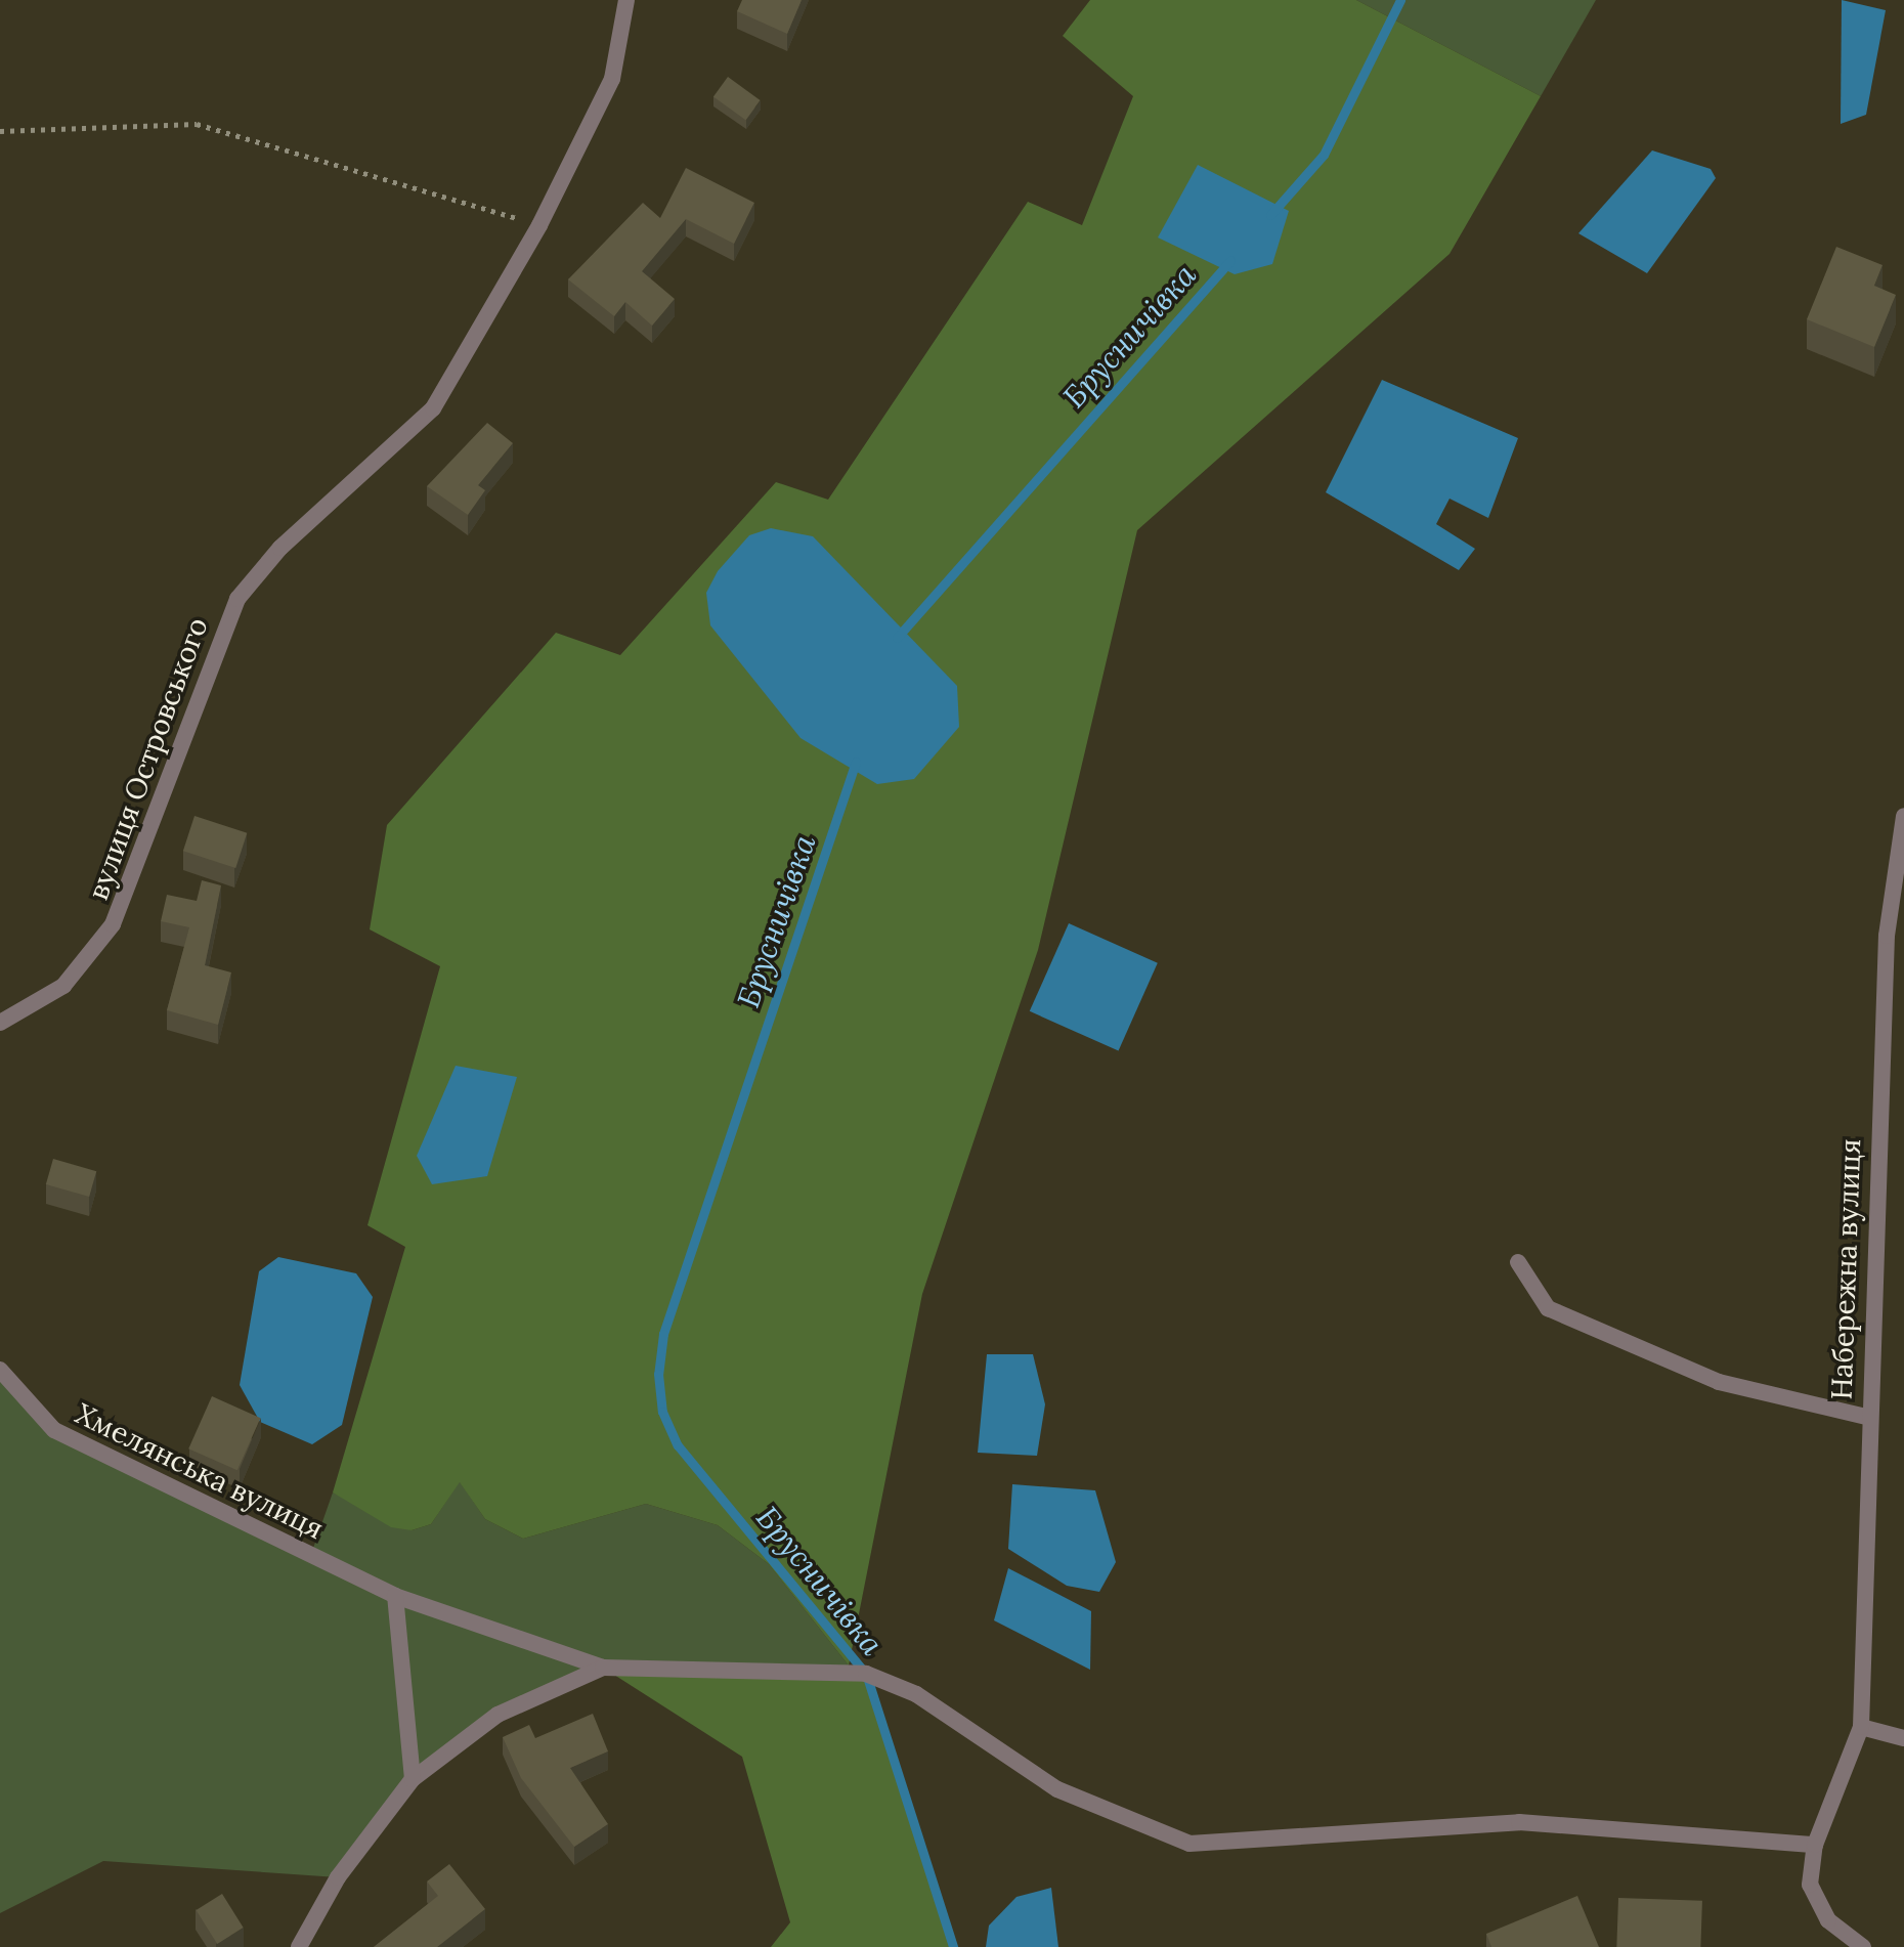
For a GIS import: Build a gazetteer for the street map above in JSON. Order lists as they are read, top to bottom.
{
  "streets": {
    "street": ["вулиця Островського", "Набережна вулиця", "Хмелянська вулиця"]
  },
  "water": ["Брусничівка"]
}
